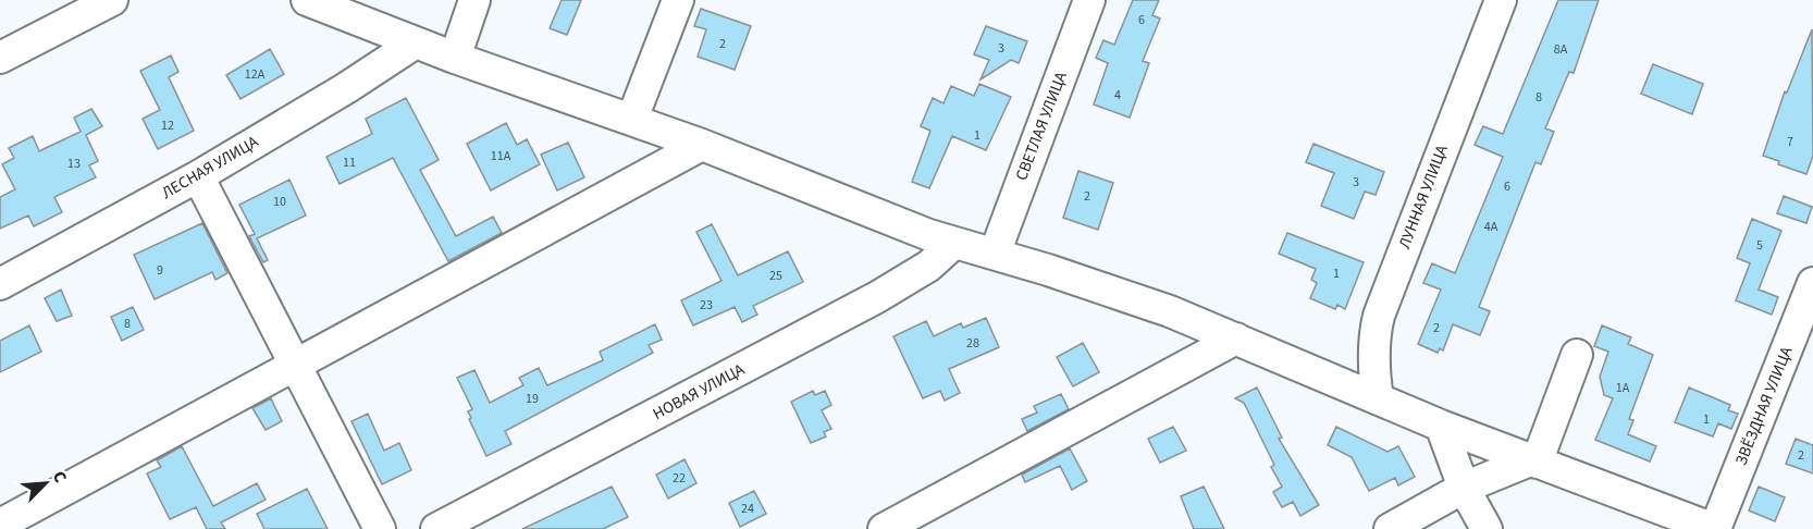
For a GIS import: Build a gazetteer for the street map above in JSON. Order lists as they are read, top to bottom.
{
  "streets": {
    "street": [
      "СВЕТЛАЯ УЛИЦА",
      "ЛЕСНАЯ УЛИЦА",
      "ЛУННАЯ УЛИЦА",
      "НОВАЯ УЛИЦА",
      "ЗВЁЗДНАЯ УЛИЦА"
    ]
  },
  "house_numbers": [
    "6",
    "2",
    "3",
    "8А",
    "12А",
    "4",
    "8",
    "12",
    "1",
    "7",
    "11А",
    "11",
    "13",
    "3",
    "6",
    "2",
    "10",
    "4А",
    "5",
    "9",
    "1",
    "25",
    "23",
    "8",
    "2",
    "28",
    "1А",
    "19",
    "1",
    "2",
    "22",
    "24"
  ],
  "north": "top right"
}
